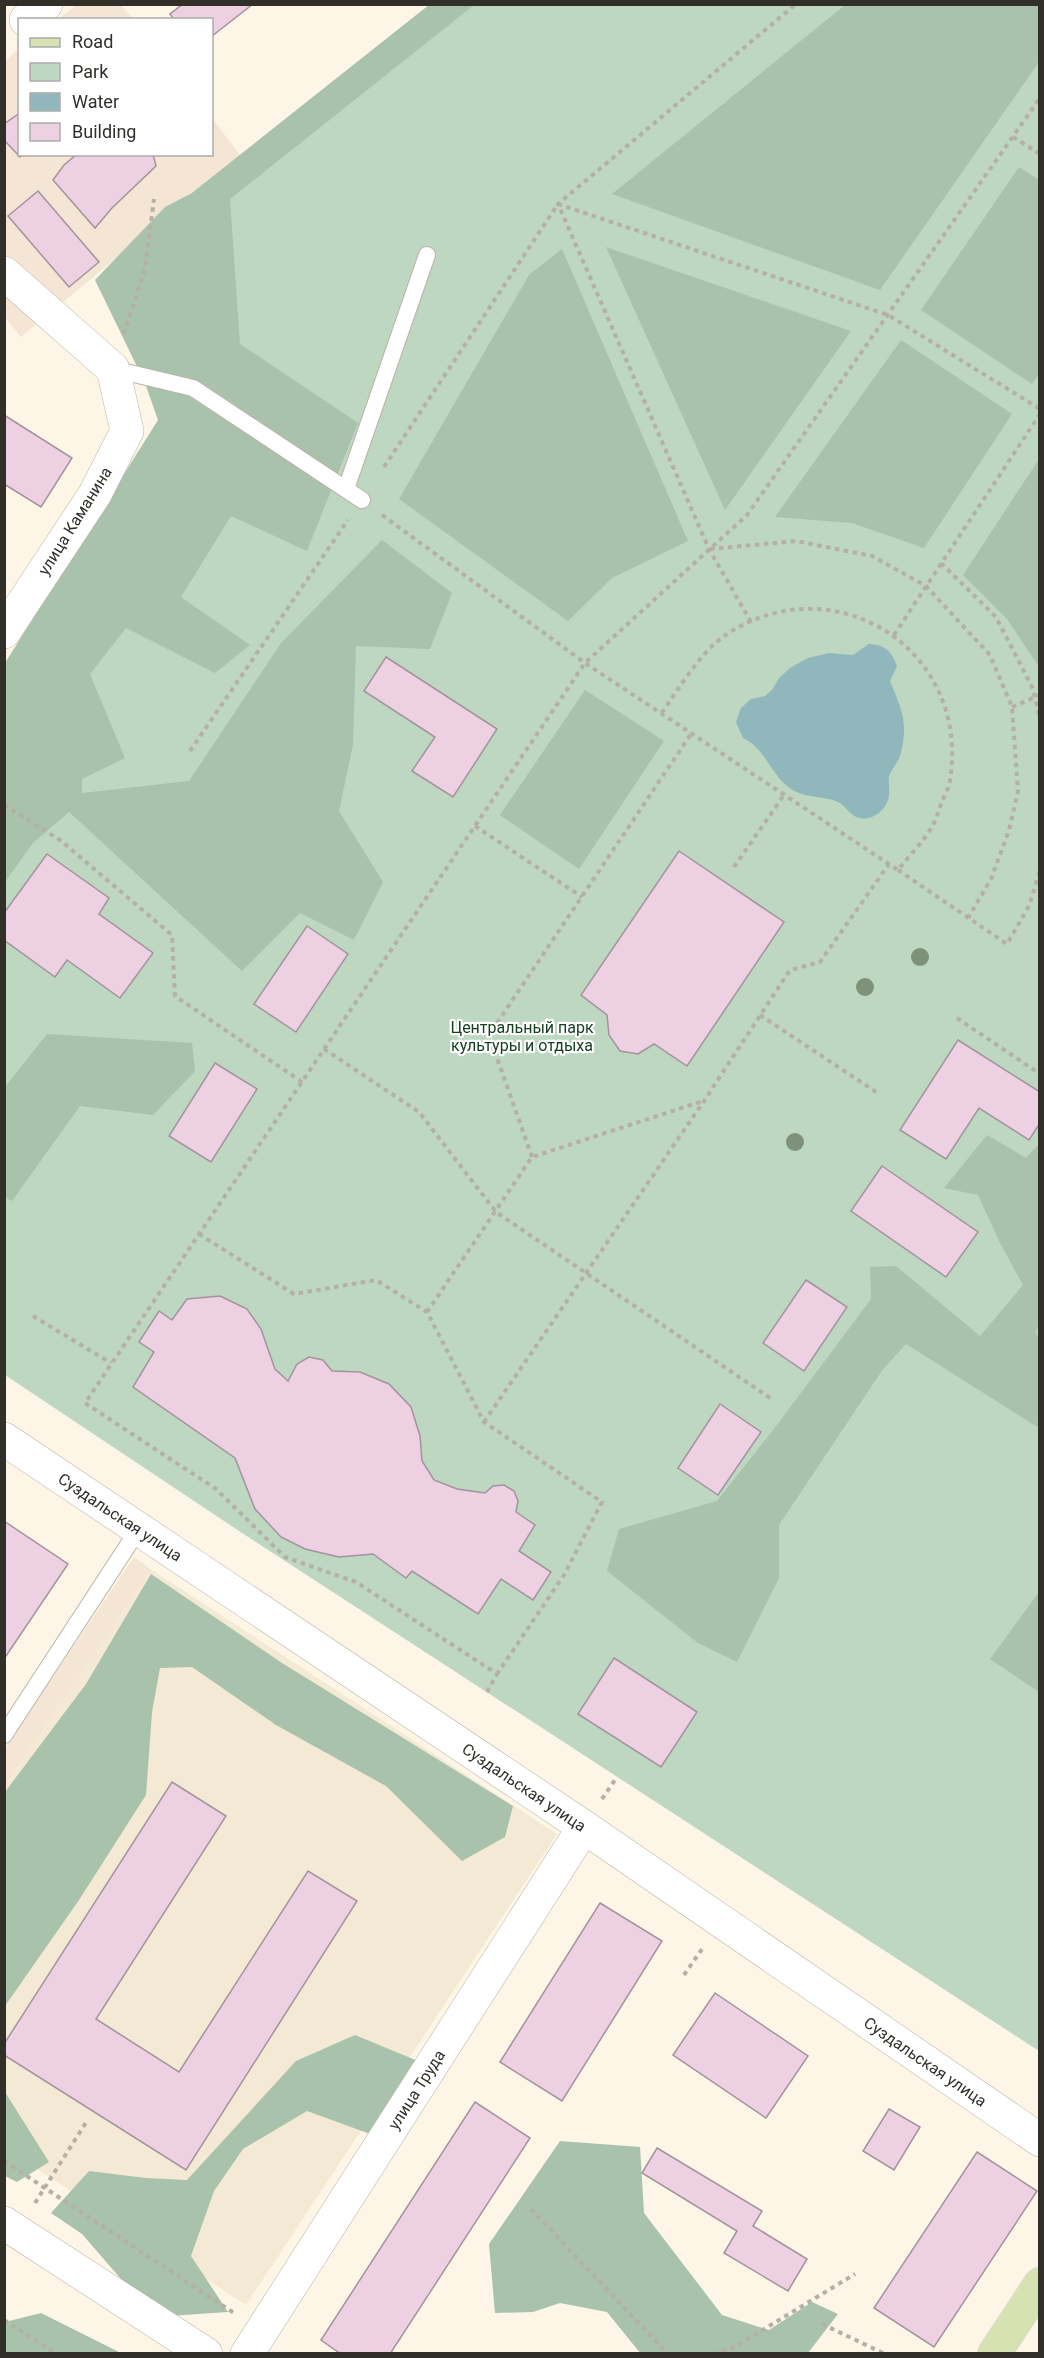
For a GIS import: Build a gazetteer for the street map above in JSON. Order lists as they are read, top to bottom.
{
  "streets": {
    "street": ["улица Каманина", "Суздальская улица", "улица Труда"]
  },
  "crossings": [
    ["Суздальская улица", "улица Труда"]
  ],
  "parks": ["Центральный парк культуры и отдыха"],
  "legend": [
    "Road",
    "Park",
    "Water",
    "Building"
  ]
}
